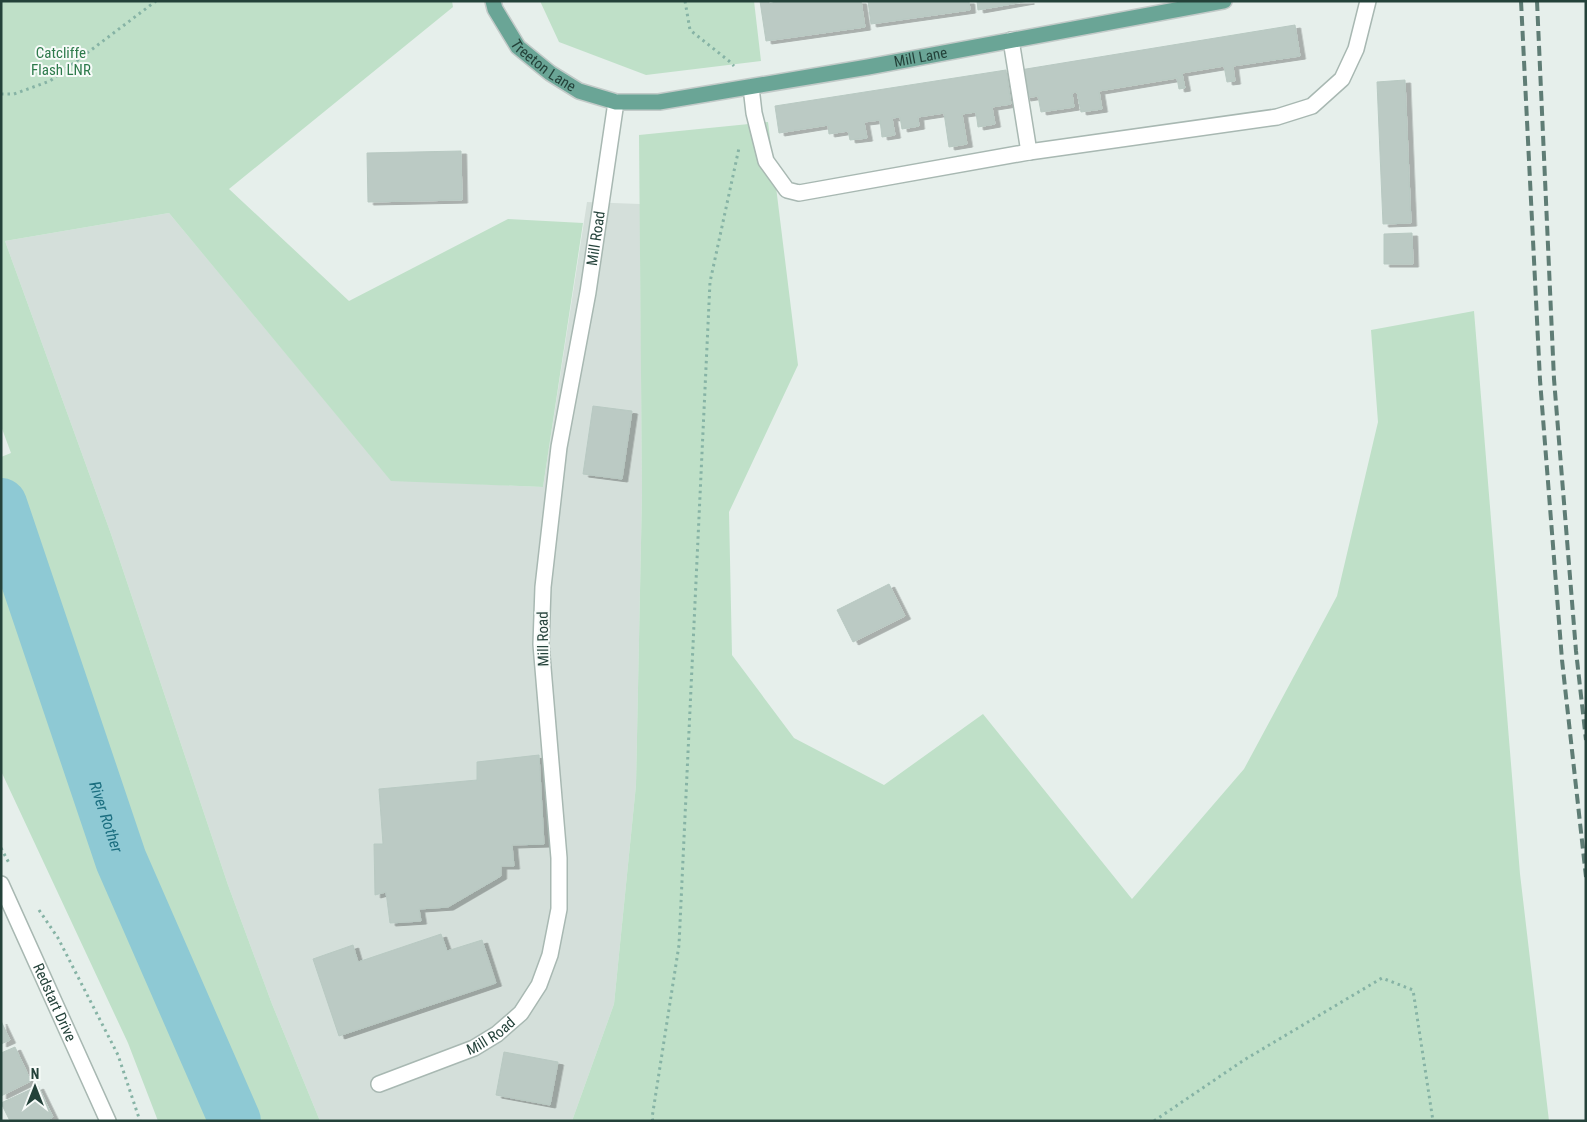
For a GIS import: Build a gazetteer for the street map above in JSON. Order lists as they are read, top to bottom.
{
  "streets": {
    "main road": ["Mill Lane", "Treeton Lane"],
    "street": ["Mill Road", "Redstart Drive"]
  },
  "crossings": [
    ["Mill Lane", "Treeton Lane"],
    ["Mill Lane", "Mill Road"],
    ["Treeton Lane", "Mill Road"]
  ],
  "water": ["River Rother"],
  "parks": ["Catcliffe Flash LNR"],
  "north": "top"
}
